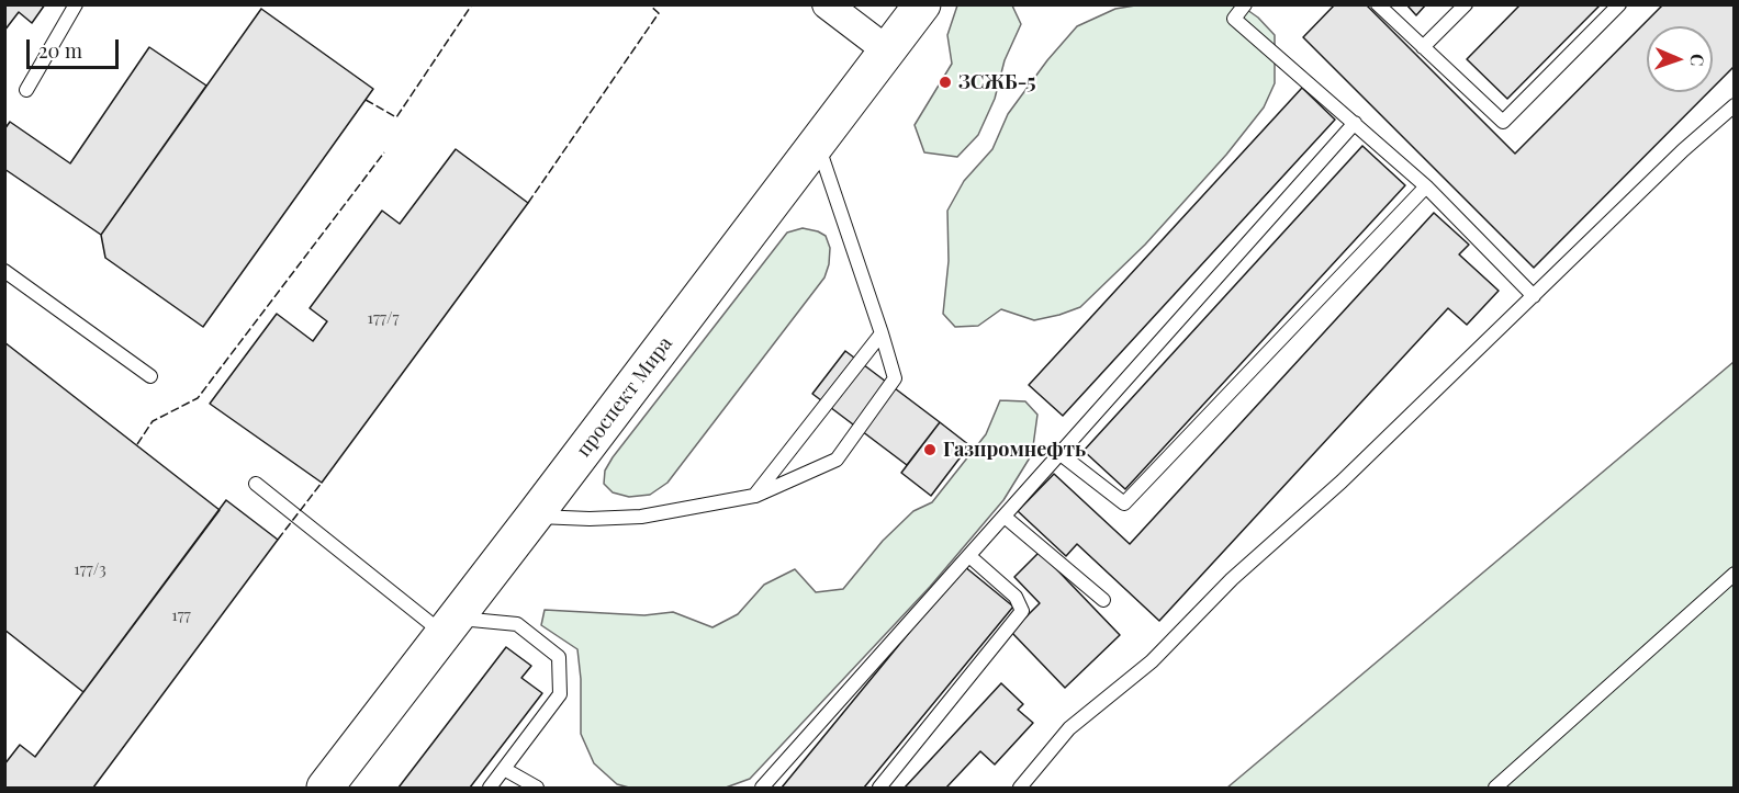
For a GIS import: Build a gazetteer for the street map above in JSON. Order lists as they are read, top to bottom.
{
  "streets": {
    "street": ["проспект Мира"]
  },
  "places": ["ЗСЖБ-5", "Газпромнефть"],
  "house_numbers": ["177/7", "177/3", "177"],
  "scale_bar": "20 m",
  "north": "right"
}
